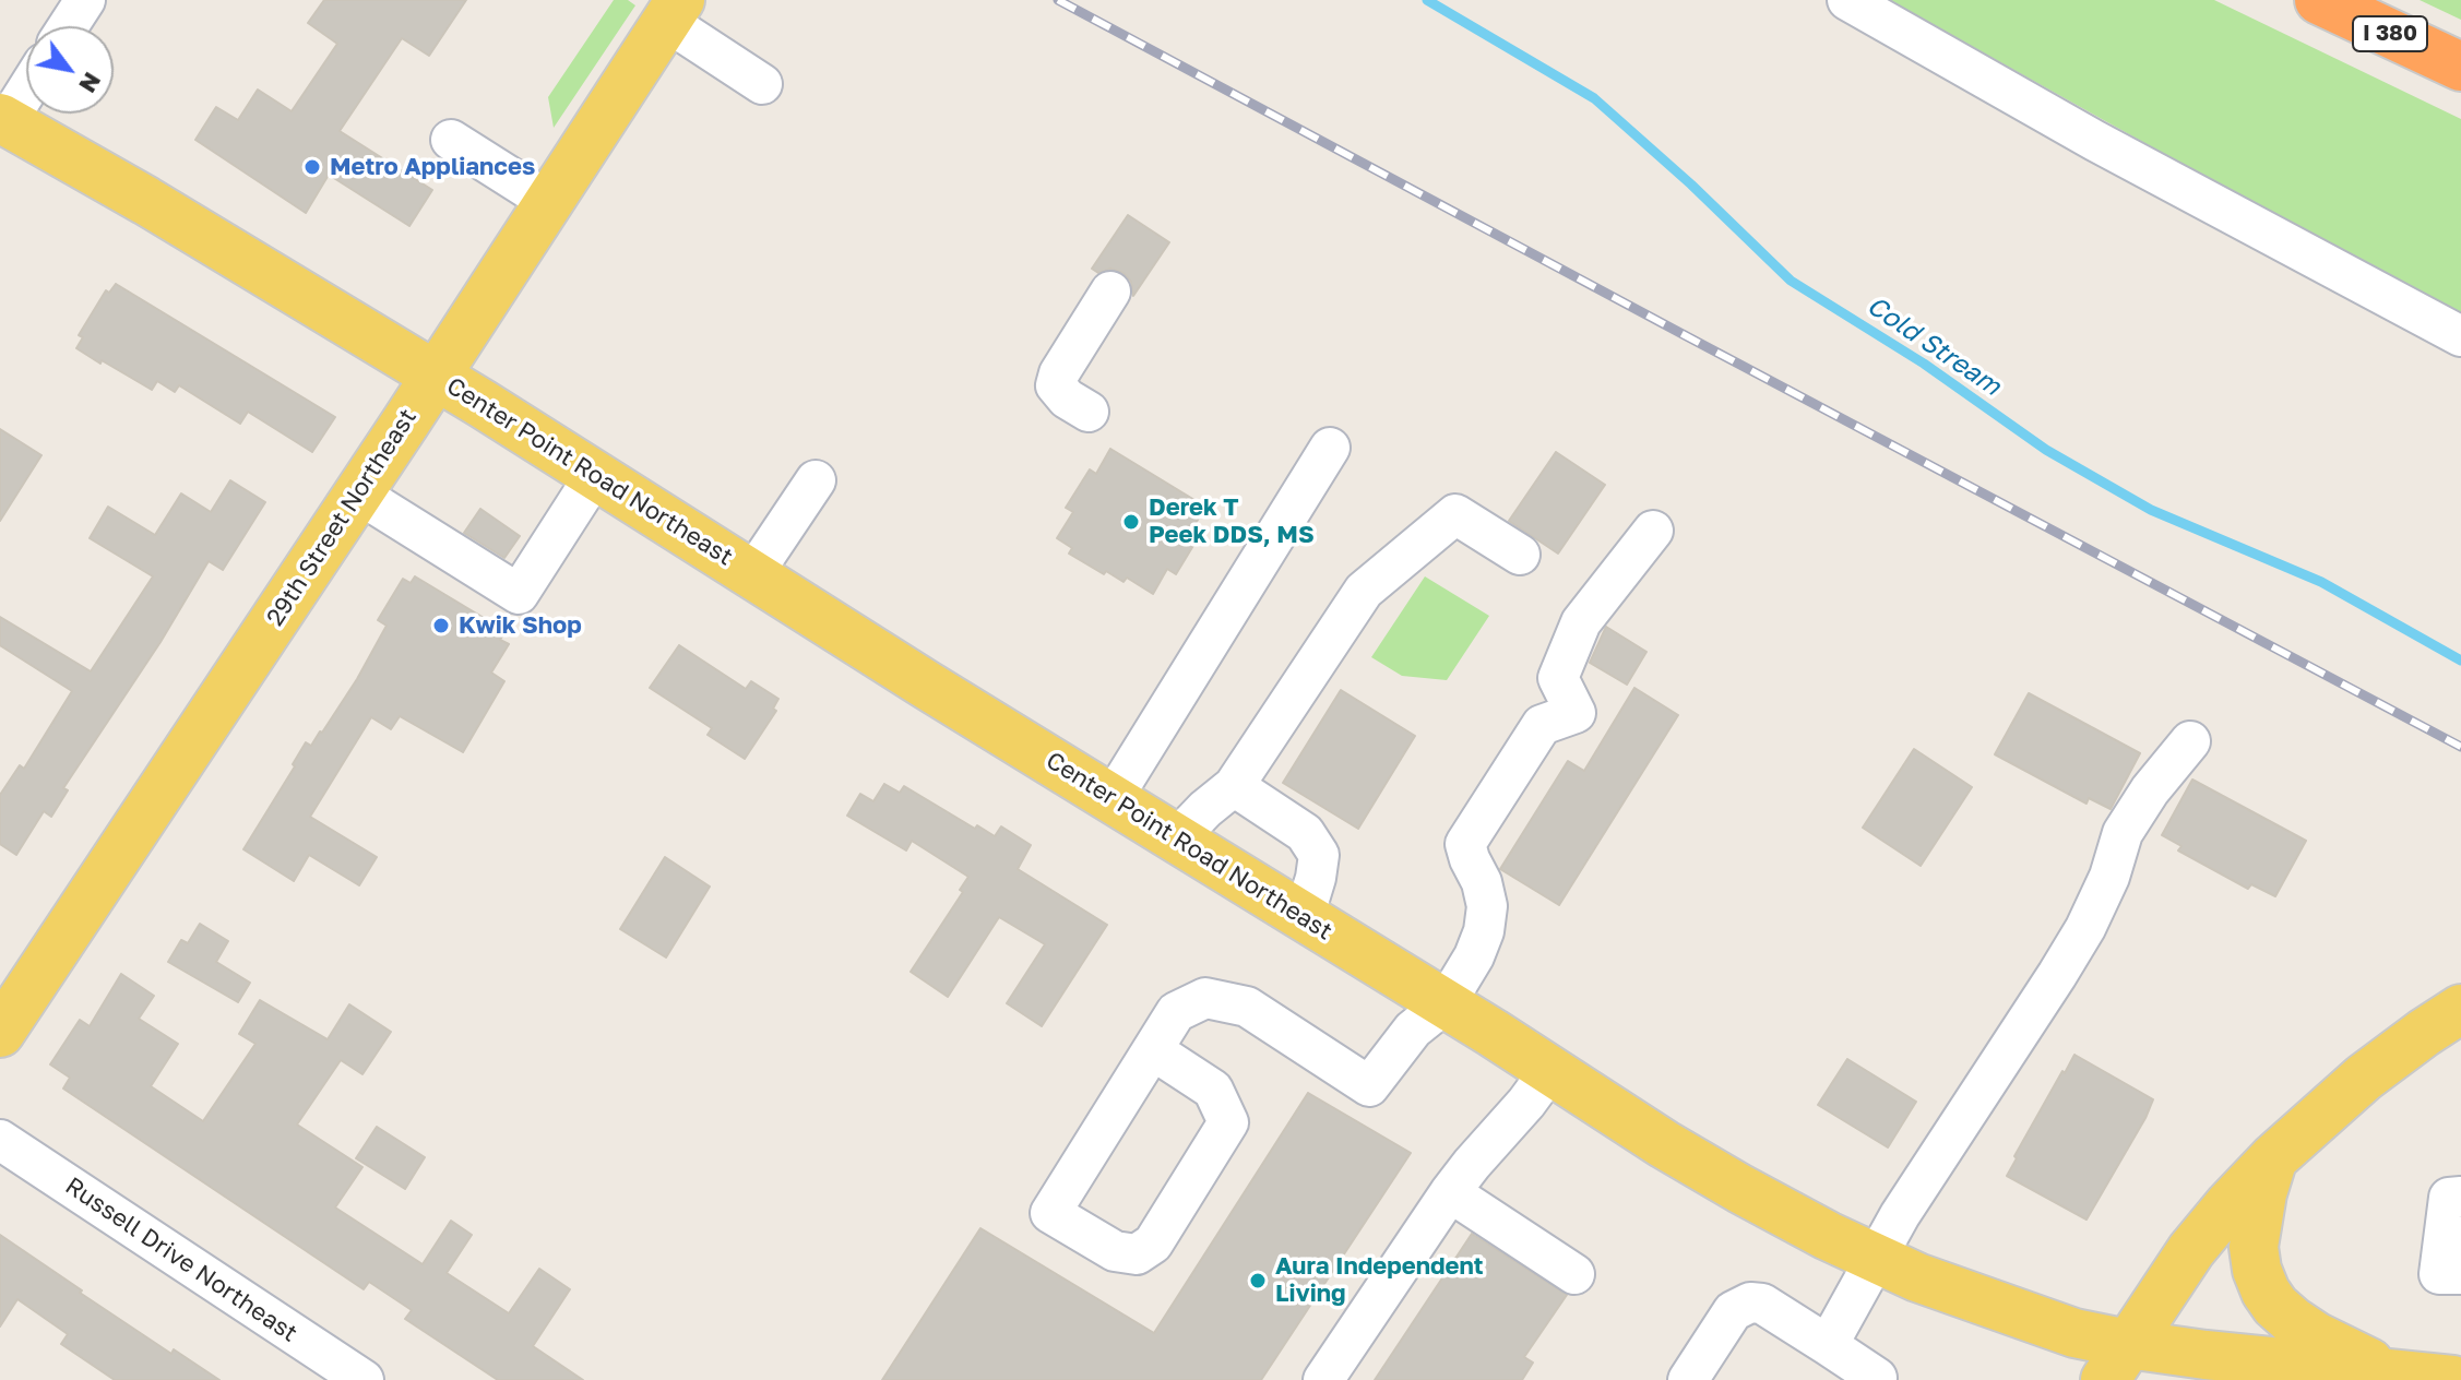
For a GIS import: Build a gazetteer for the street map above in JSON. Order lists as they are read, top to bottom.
{
  "streets": {
    "highway": ["I 380"],
    "main road": ["Center Point Road Northeast", "29th Street Northeast"],
    "street": ["Russell Drive Northeast"]
  },
  "crossings": [
    ["Center Point Road Northeast", "29th Street Northeast"]
  ],
  "water": ["Cold Stream"],
  "places": [
    "Metro Appliances",
    "Derek T Peek DDS, MS",
    "Kwik Shop",
    "Aura Independent Living"
  ],
  "north": "bottom right"
}
